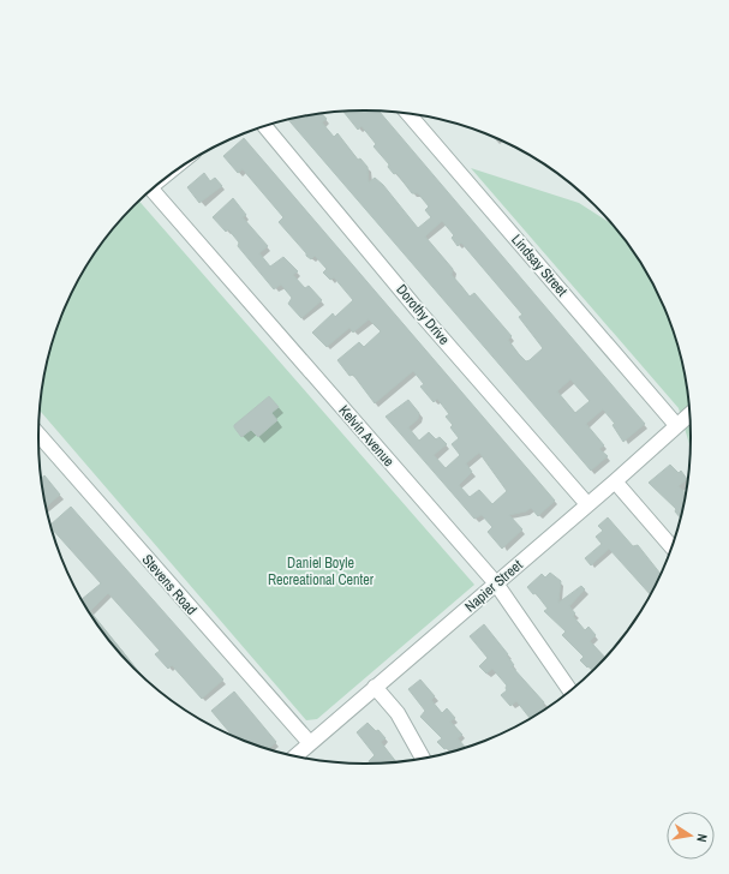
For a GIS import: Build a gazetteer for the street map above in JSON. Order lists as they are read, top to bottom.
{
  "streets": {
    "street": [
      "Lindsay Street",
      "Dorothy Drive",
      "Kelvin Avenue",
      "Stevens Road",
      "Napier Street"
    ]
  },
  "crossings": [
    ["Lindsay Street", "Napier Street"],
    ["Dorothy Drive", "Napier Street"],
    ["Kelvin Avenue", "Napier Street"],
    ["Stevens Road", "Napier Street"]
  ],
  "parks": ["Daniel Boyle Recreational Center"],
  "north": "right"
}
